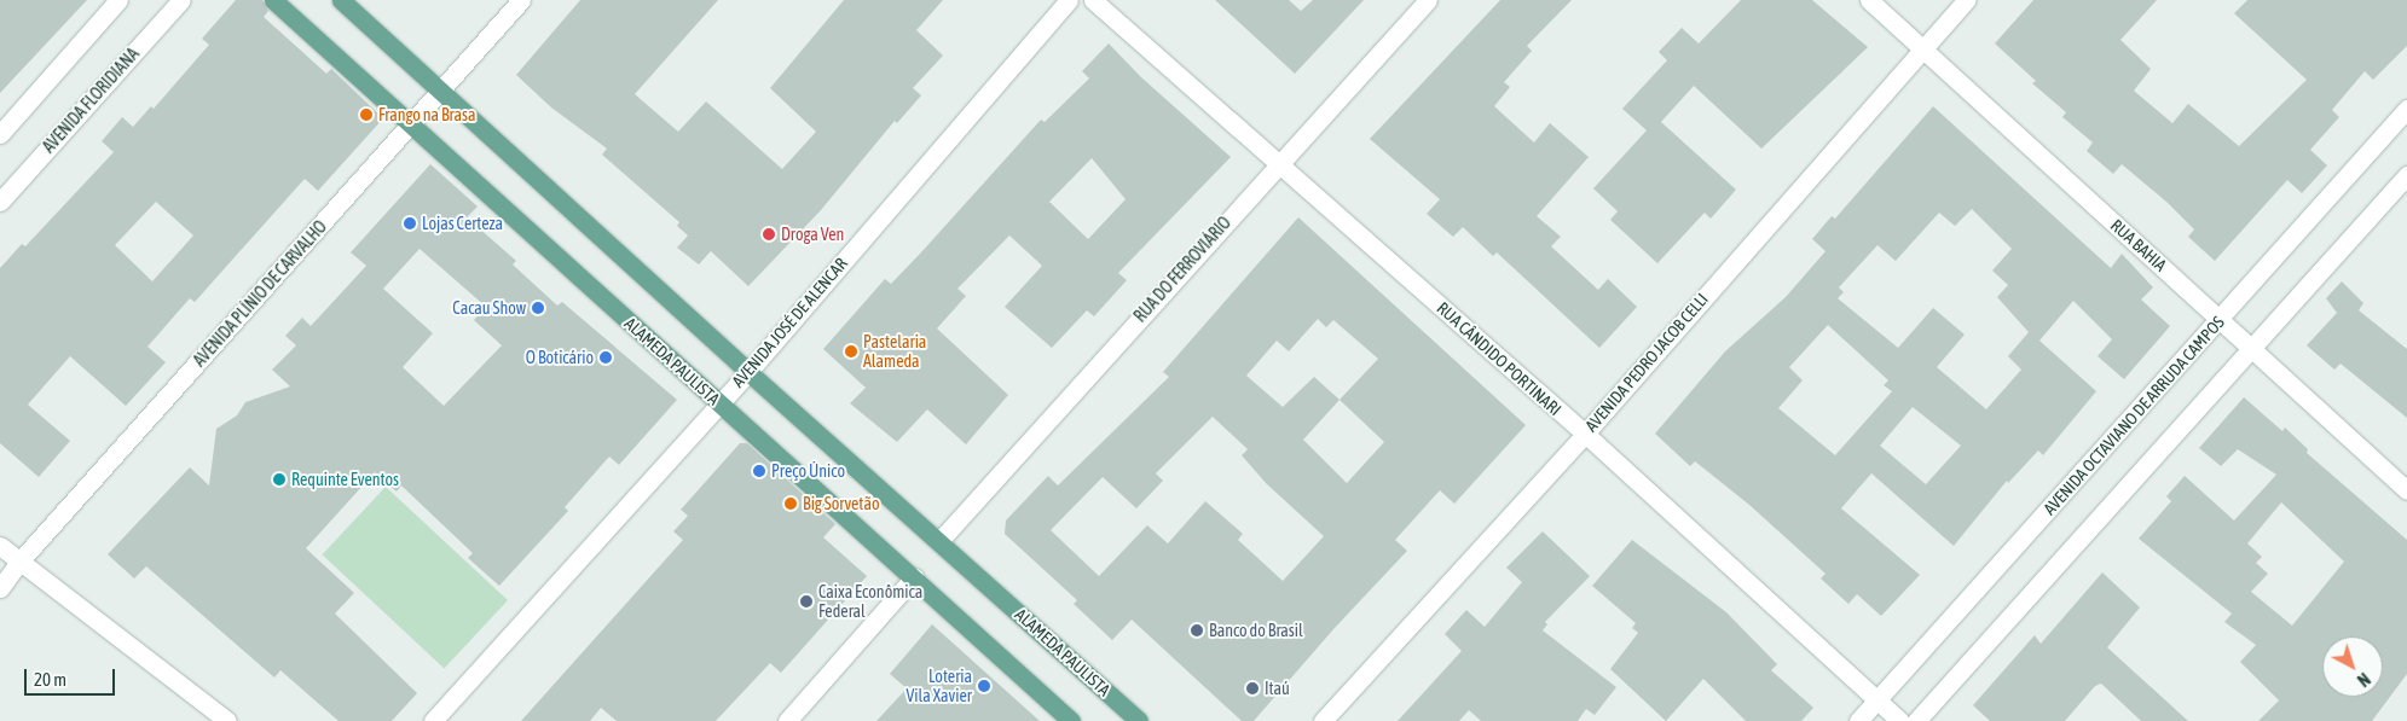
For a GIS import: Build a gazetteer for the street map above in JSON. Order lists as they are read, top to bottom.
{
  "streets": {
    "main road": ["ALAMEDA PAULISTA"],
    "street": [
      "AVENIDA FLORIDIANA",
      "RUA BAHIA",
      "RUA DO FERROVIÁRIO",
      "AVENIDA PLÍNIO DE CARVALHO",
      "AVENIDA JOSÉ DE ALENCAR",
      "RUA CÂNDIDO PORTINARI",
      "AVENIDA PEDRO JACOB CELLI",
      "AVENIDA OCTAVIANO DE ARRUDA CAMPOS"
    ]
  },
  "crossings": [
    ["RUA BAHIA", "AVENIDA PEDRO JACOB CELLI"],
    ["RUA BAHIA", "AVENIDA OCTAVIANO DE ARRUDA CAMPOS"],
    ["RUA DO FERROVIÁRIO", "RUA CÂNDIDO PORTINARI"],
    ["RUA DO FERROVIÁRIO", "ALAMEDA PAULISTA"],
    ["AVENIDA PLÍNIO DE CARVALHO", "ALAMEDA PAULISTA"],
    ["AVENIDA JOSÉ DE ALENCAR", "ALAMEDA PAULISTA"],
    ["RUA CÂNDIDO PORTINARI", "AVENIDA PEDRO JACOB CELLI"],
    ["RUA CÂNDIDO PORTINARI", "AVENIDA OCTAVIANO DE ARRUDA CAMPOS"]
  ],
  "places": [
    "Frango na Brasa",
    "Lojas Certeza",
    "Droga Ven",
    "Cacau Show",
    "Pastelaria Alameda",
    "O Boticário",
    "Preço Único",
    "Requinte Eventos",
    "Big Sorvetão",
    "Caixa Econômica Federal",
    "Banco do Brasil",
    "Loteria Vila Xavier",
    "Itaú"
  ],
  "scale_bar": "20 m",
  "north": "bottom right"
}
